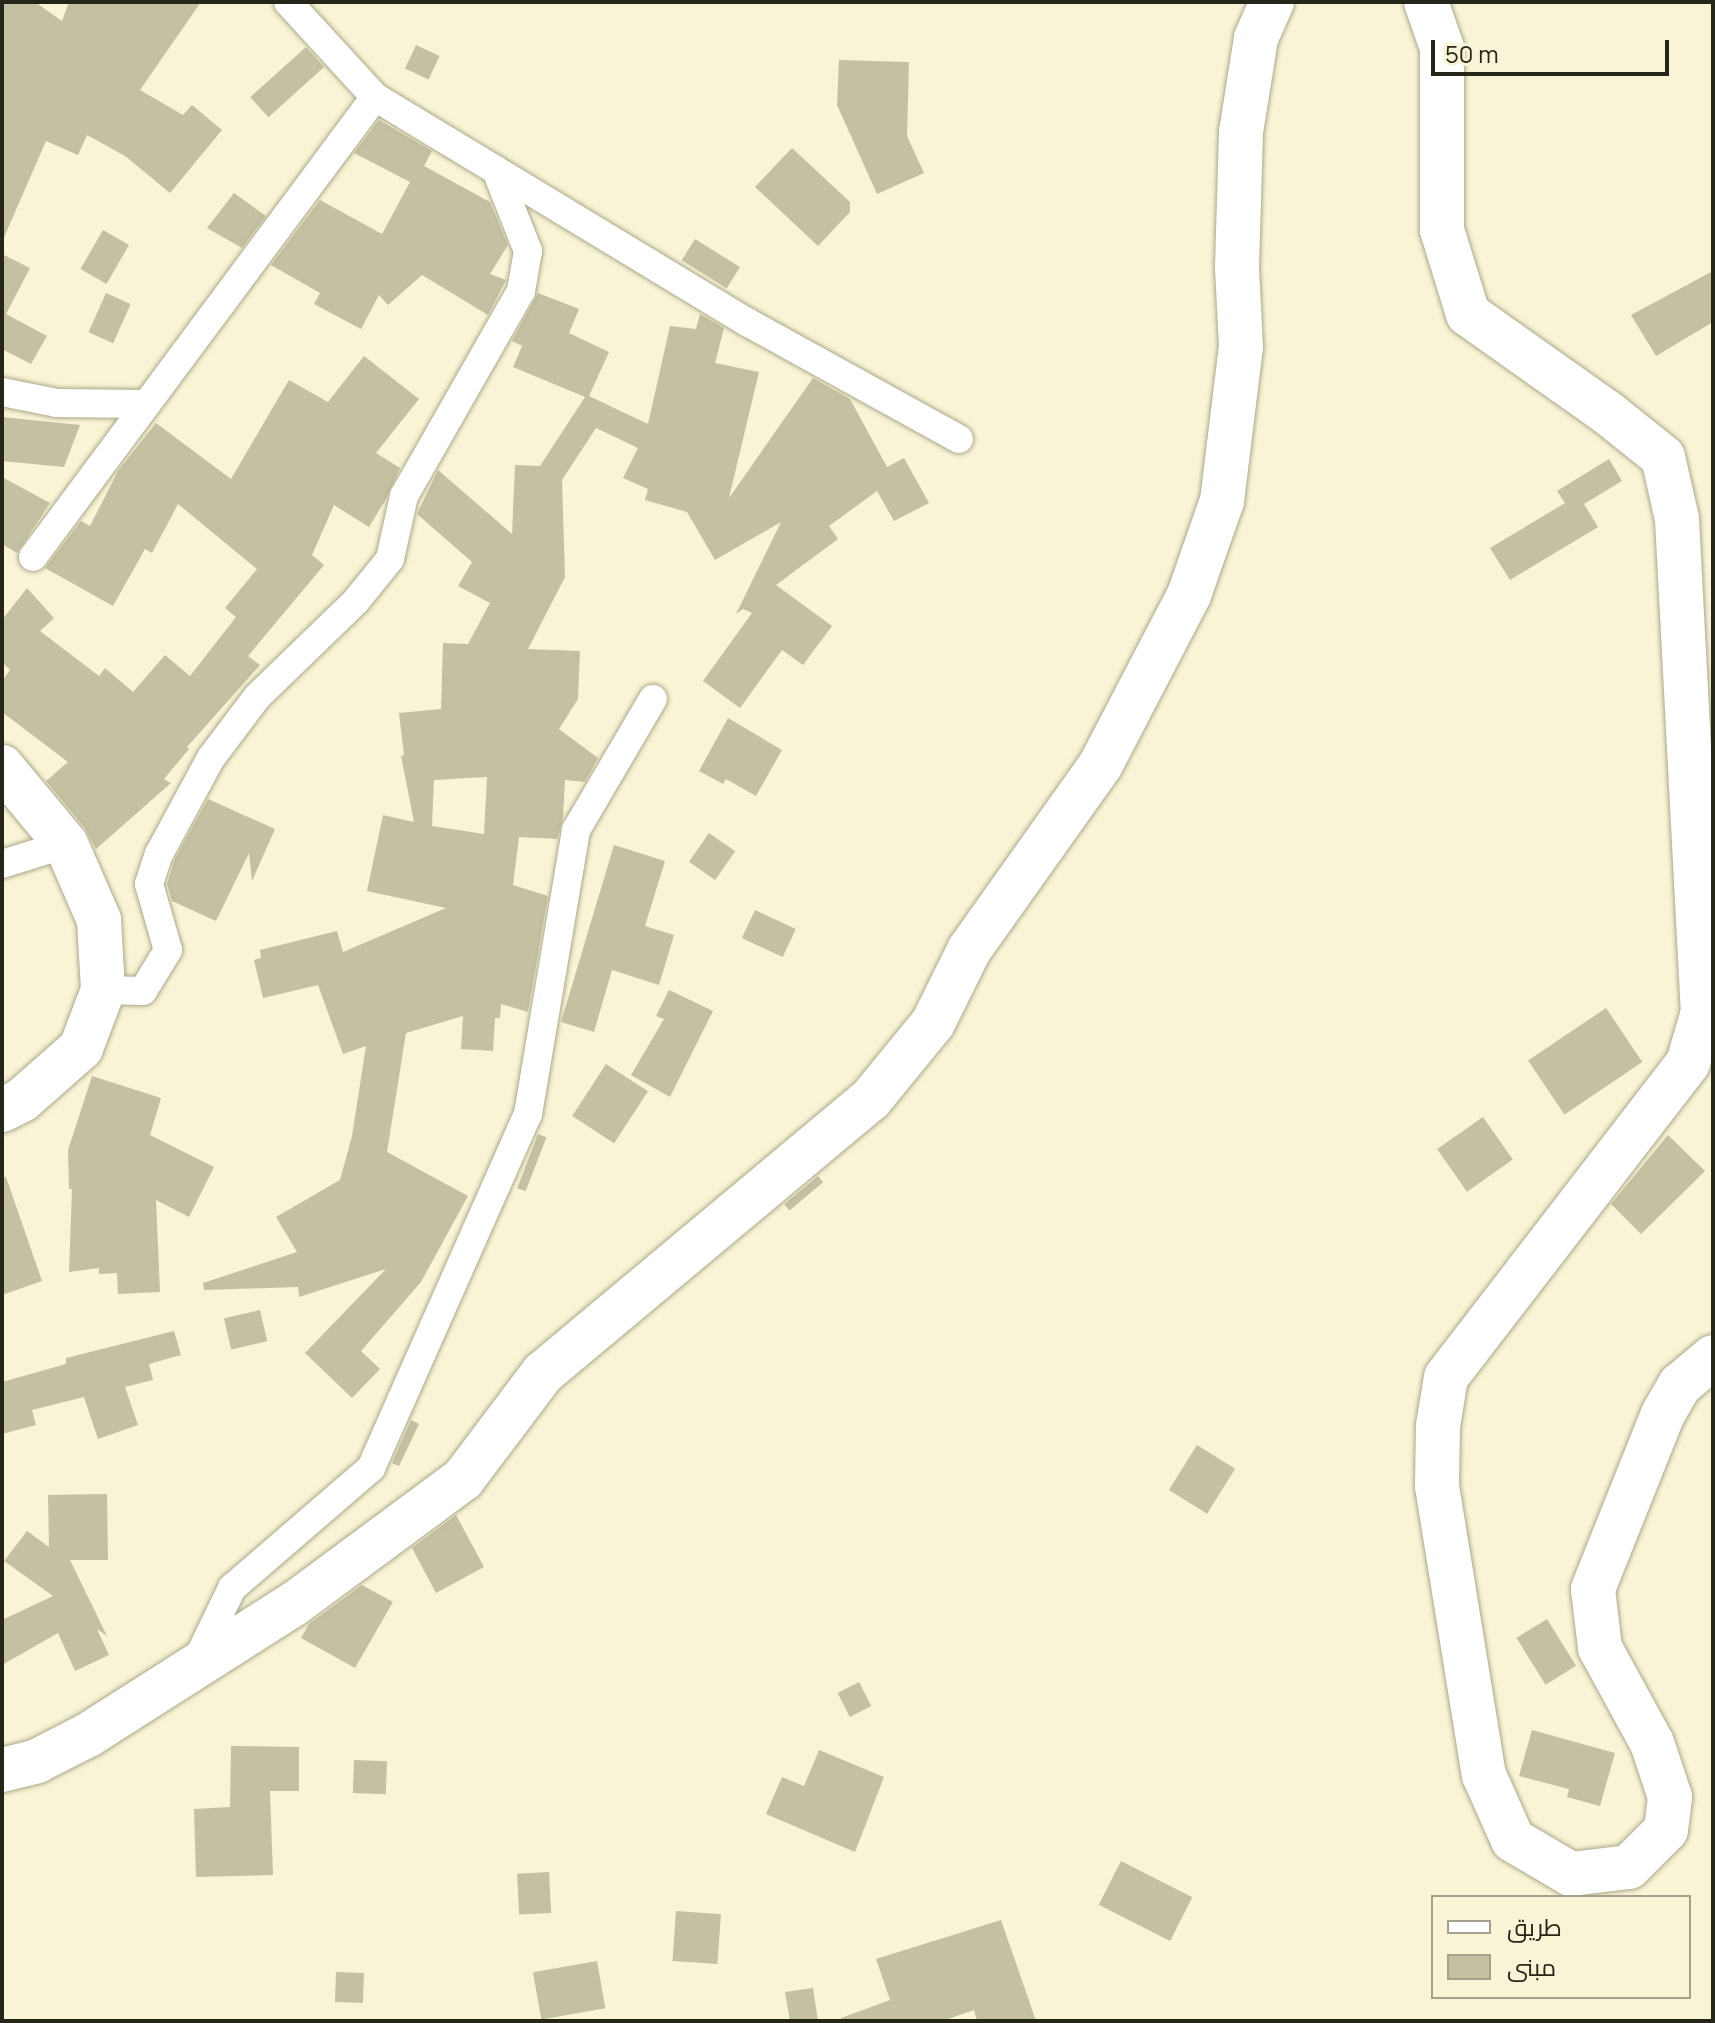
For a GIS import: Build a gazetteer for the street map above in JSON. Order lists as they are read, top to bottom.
{
  "legend": ["طريق", "مبنى"],
  "scale_bar": "50 m"
}
